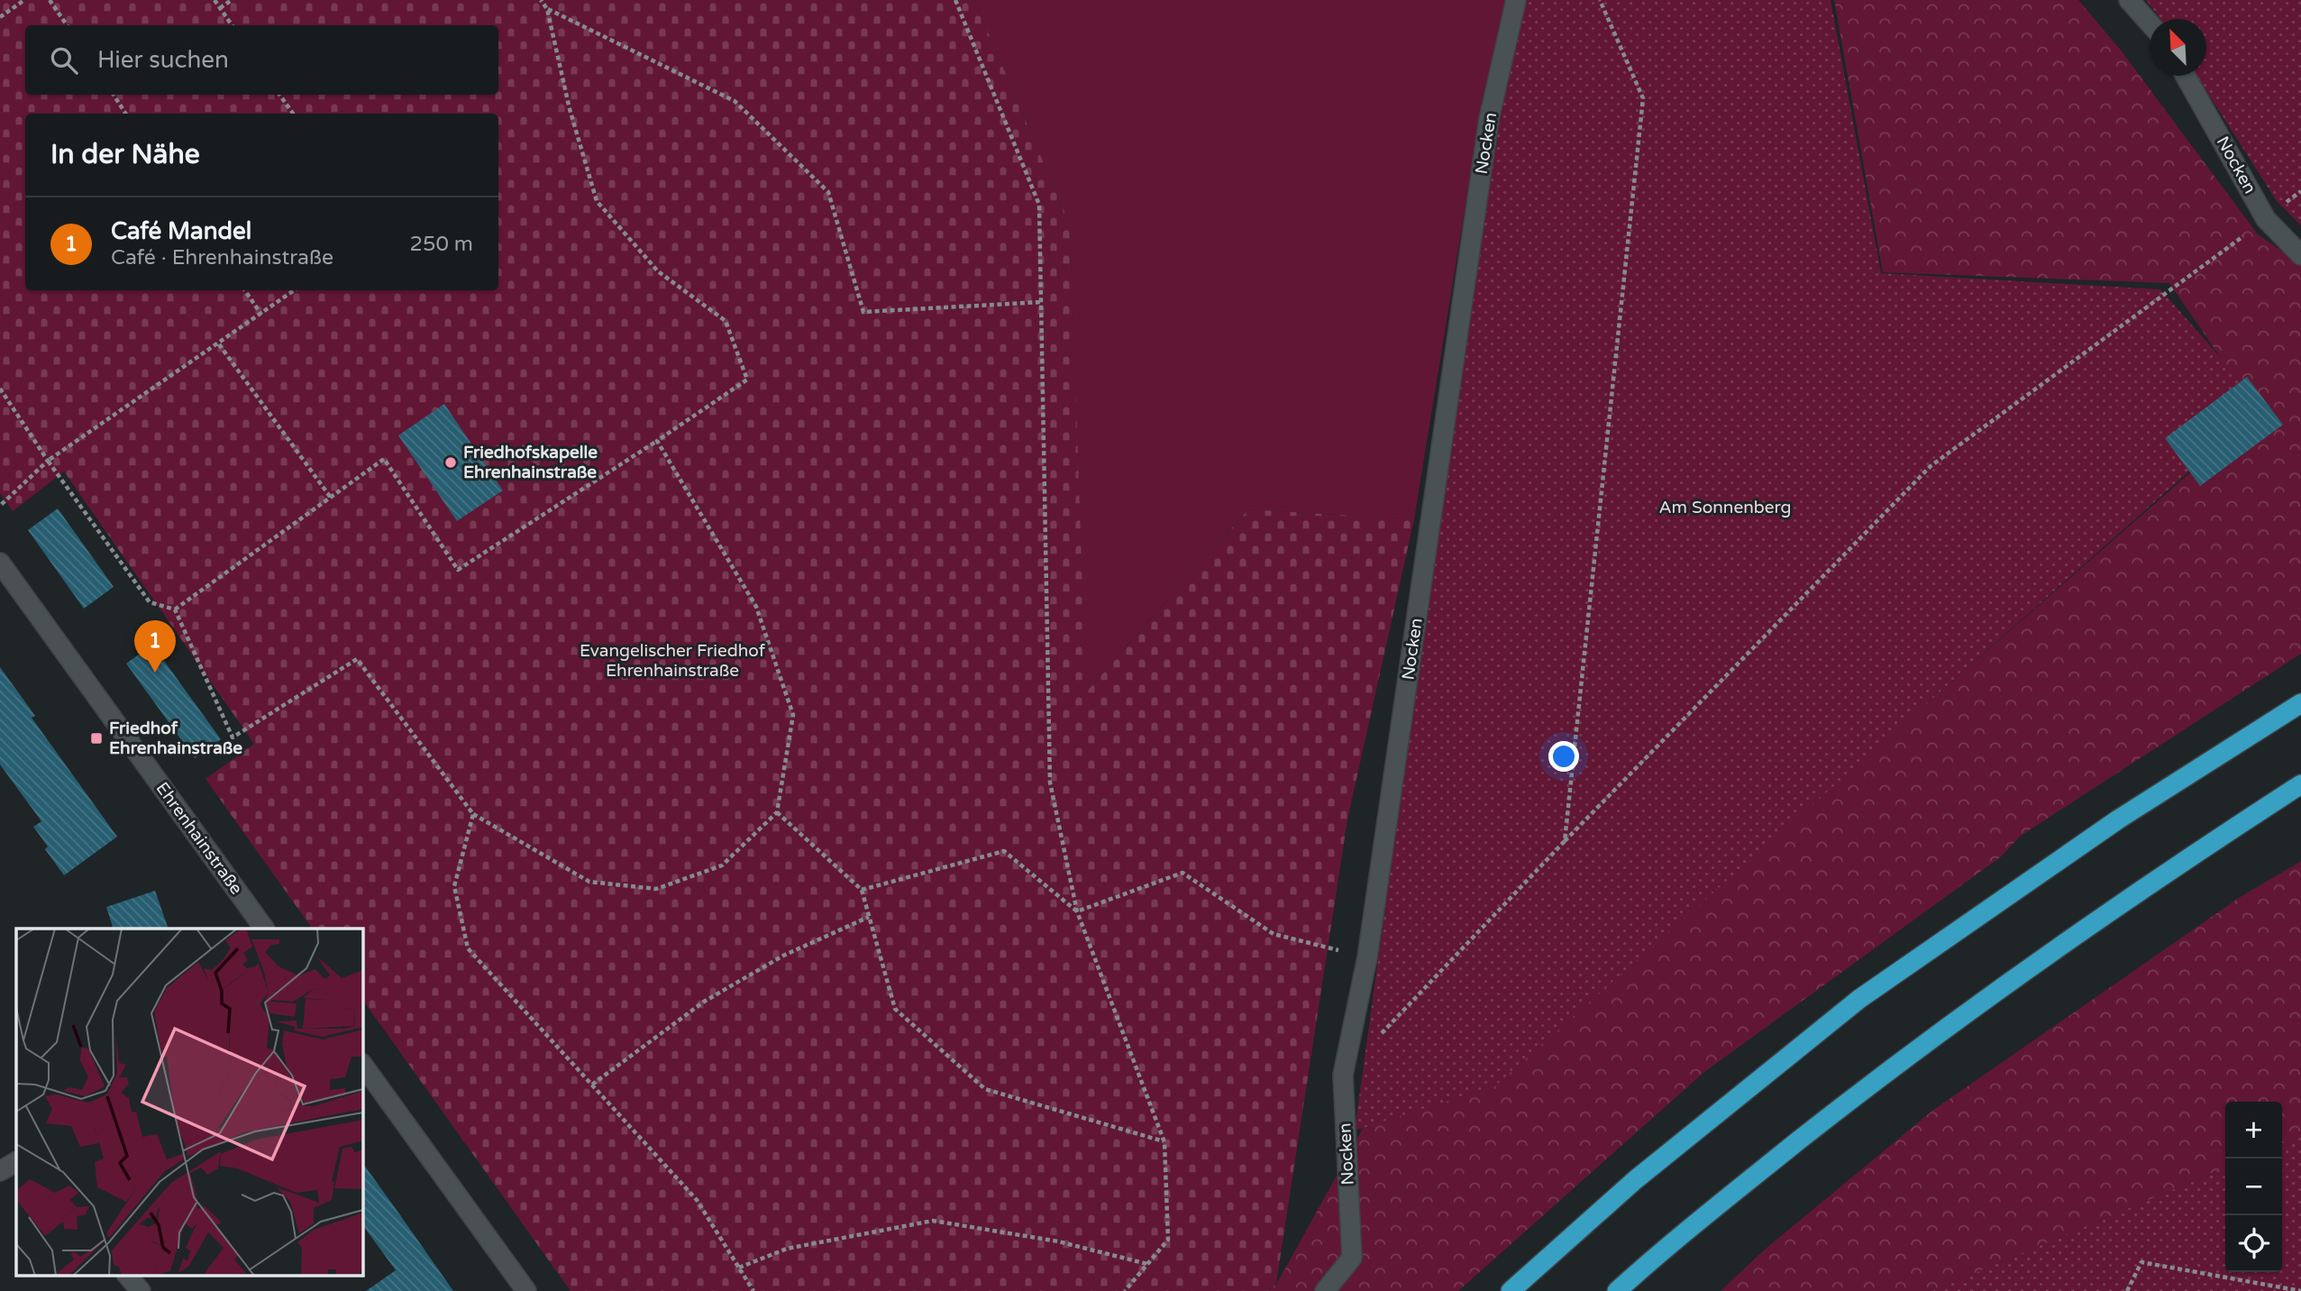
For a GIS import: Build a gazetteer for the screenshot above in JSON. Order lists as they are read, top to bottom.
{
  "streets": {
    "street": ["Nocken", "Ehrenhainstraße"]
  },
  "parks": ["Am Sonnenberg", "Evangelischer Friedhof Ehrenhainstraße"],
  "places": {
    "other": ["Friedhofskapelle Ehrenhainstraße"],
    "transit": ["Friedhof Ehrenhainstraße"]
  },
  "north": "top left",
  "page": {
    "search": "Hier suchen",
    "heading": "In der Nähe",
    "list": [
      {
        "mark": "1",
        "name": "Café Mandel",
        "note": "Café · Ehrenhainstraße",
        "value": "250 m"
      }
    ],
    "pins": "1",
    "map_buttons": ["+", "−"]
  }
}
